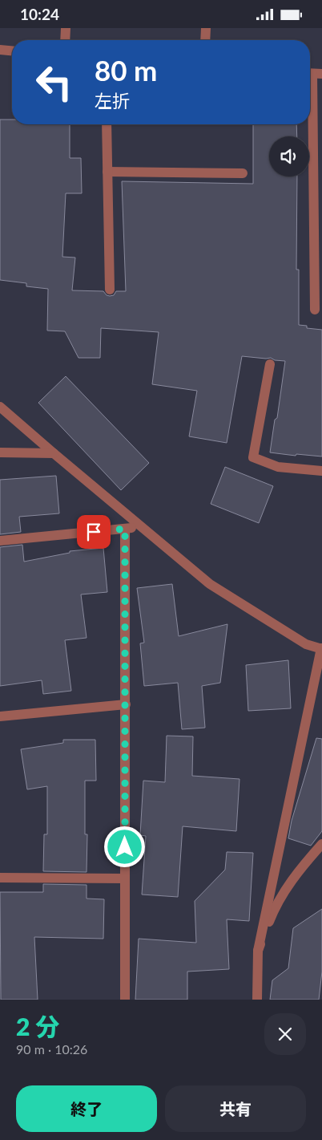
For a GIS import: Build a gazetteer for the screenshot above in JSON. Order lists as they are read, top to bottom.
{
  "page": {
    "status": "10:24",
    "turn": ["80 m", "左折"],
    "heading": ["2 分", "90 m · 10:26"],
    "buttons": ["終了", "共有"]
  }
}
